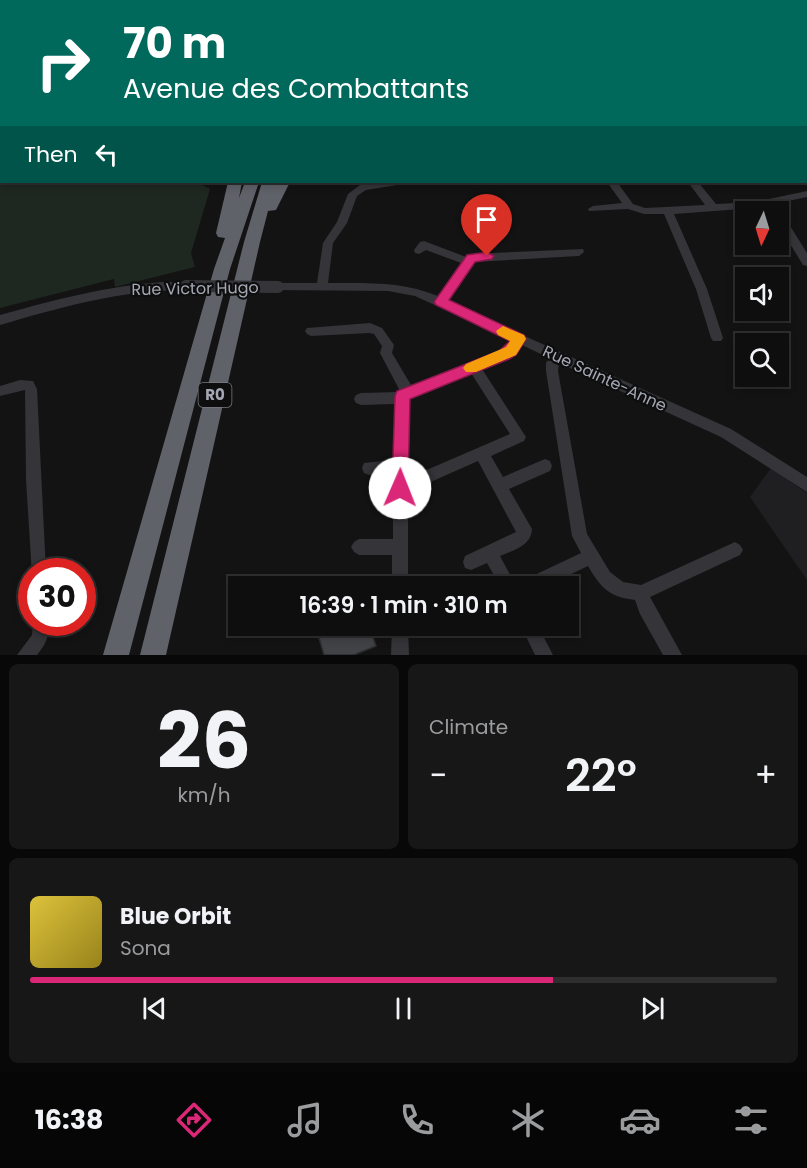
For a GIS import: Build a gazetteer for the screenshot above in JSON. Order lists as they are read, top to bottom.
{
  "streets": {
    "highway": ["R0"],
    "street": ["Rue Victor Hugo", "Rue Sainte-Anne"]
  },
  "crossings": [
    ["Rue Victor Hugo", "Rue Sainte-Anne"]
  ],
  "north": "bottom",
  "page": {
    "turn": ["70 m", "Avenue des Combattants"],
    "then": "Then",
    "limit": "30",
    "trip": "16:39 · 1 min · 310 m",
    "tile": [
      ["26", "km/h"],
      "Climate"
    ],
    "heat": ["−", "22°", "+"],
    "song": ["Blue Orbit", "Sona"],
    "tabs": "16:38"
  }
}
